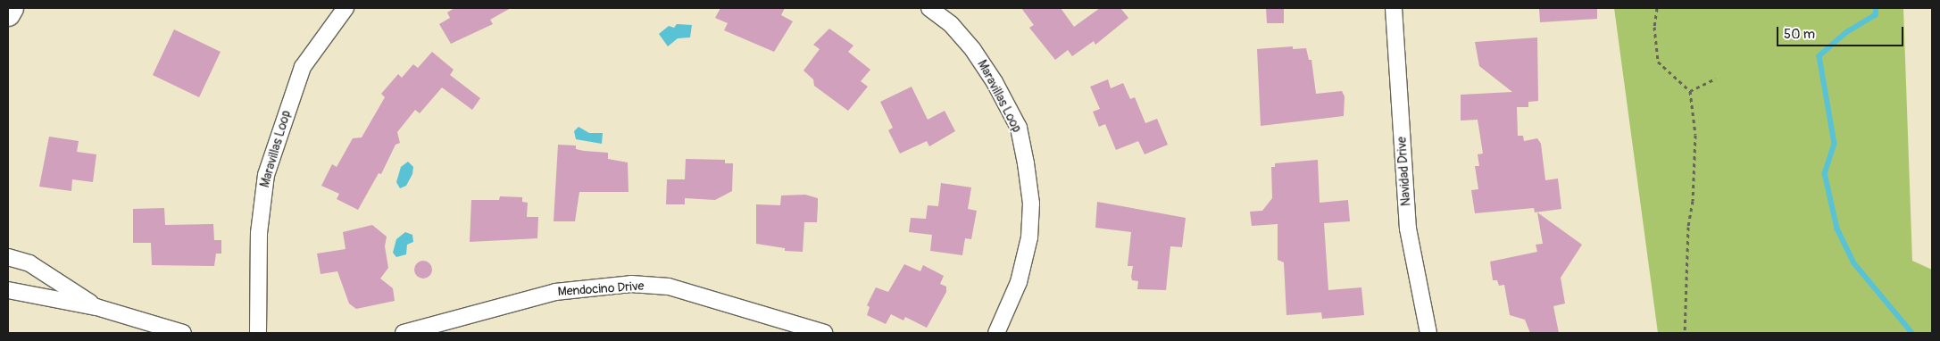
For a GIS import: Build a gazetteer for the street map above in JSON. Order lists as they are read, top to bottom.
{
  "streets": {
    "street": ["Maravillas Loop", "Navidad Drive", "Mendocino Drive"]
  },
  "scale_bar": "50 m"
}
